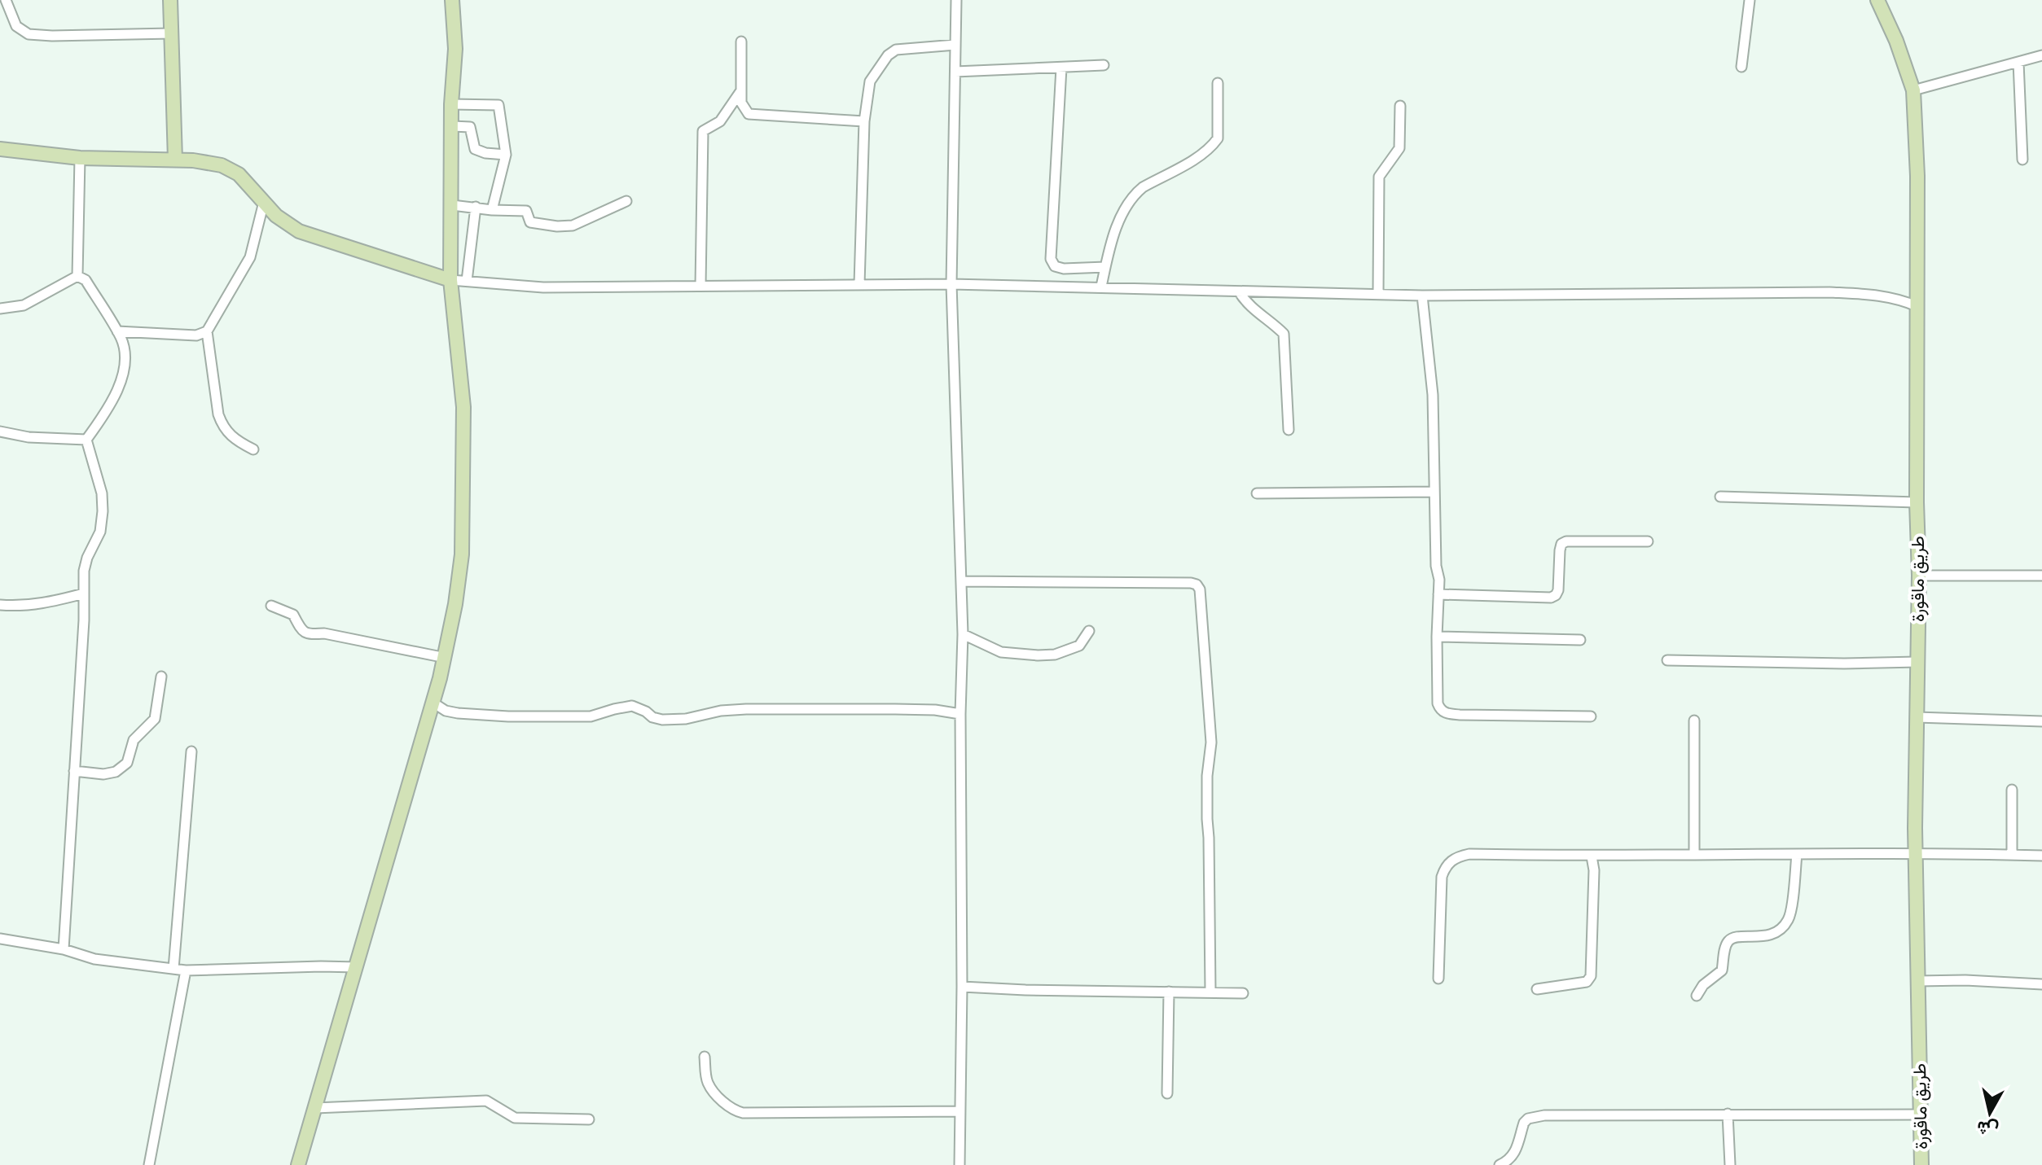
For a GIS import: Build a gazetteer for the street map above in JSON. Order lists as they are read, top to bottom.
{
  "streets": {
    "street": ["طريق ماقورة"]
  },
  "north": "bottom"
}
